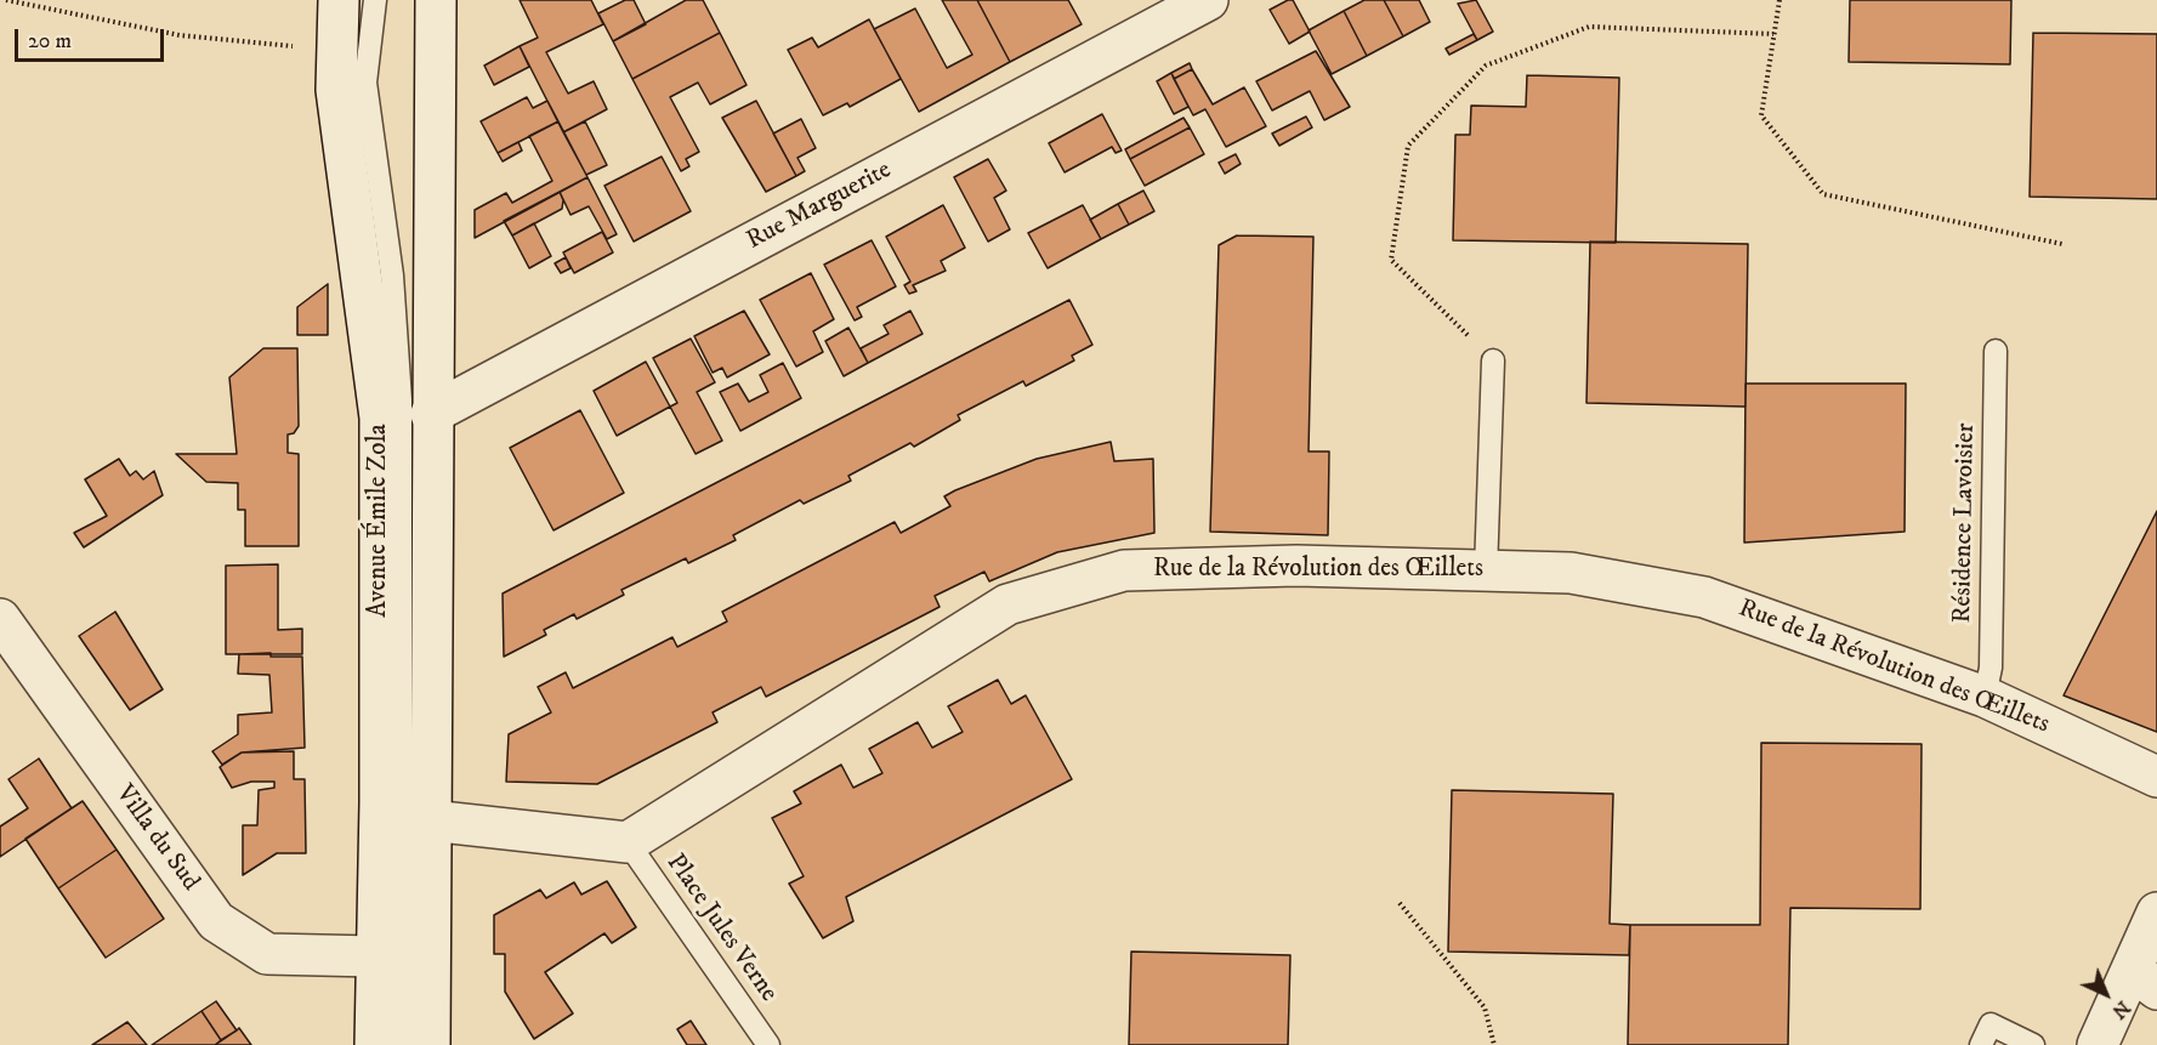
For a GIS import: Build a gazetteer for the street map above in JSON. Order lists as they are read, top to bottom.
{
  "streets": {
    "street": [
      "Rue Marguerite",
      "Avenue Émile Zola",
      "Rue de la Révolution des Œillets",
      "Villa du Sud"
    ],
    "lane": ["Résidence Lavoisier", "Place Jules Verne"]
  },
  "crossings": [
    ["Rue Marguerite", "Avenue Émile Zola"],
    ["Avenue Émile Zola", "Villa du Sud"],
    ["Résidence Lavoisier", "Rue de la Révolution des Œillets"],
    ["Rue de la Révolution des Œillets", "Place Jules Verne"]
  ],
  "scale_bar": "20 m",
  "north": "bottom right"
}
